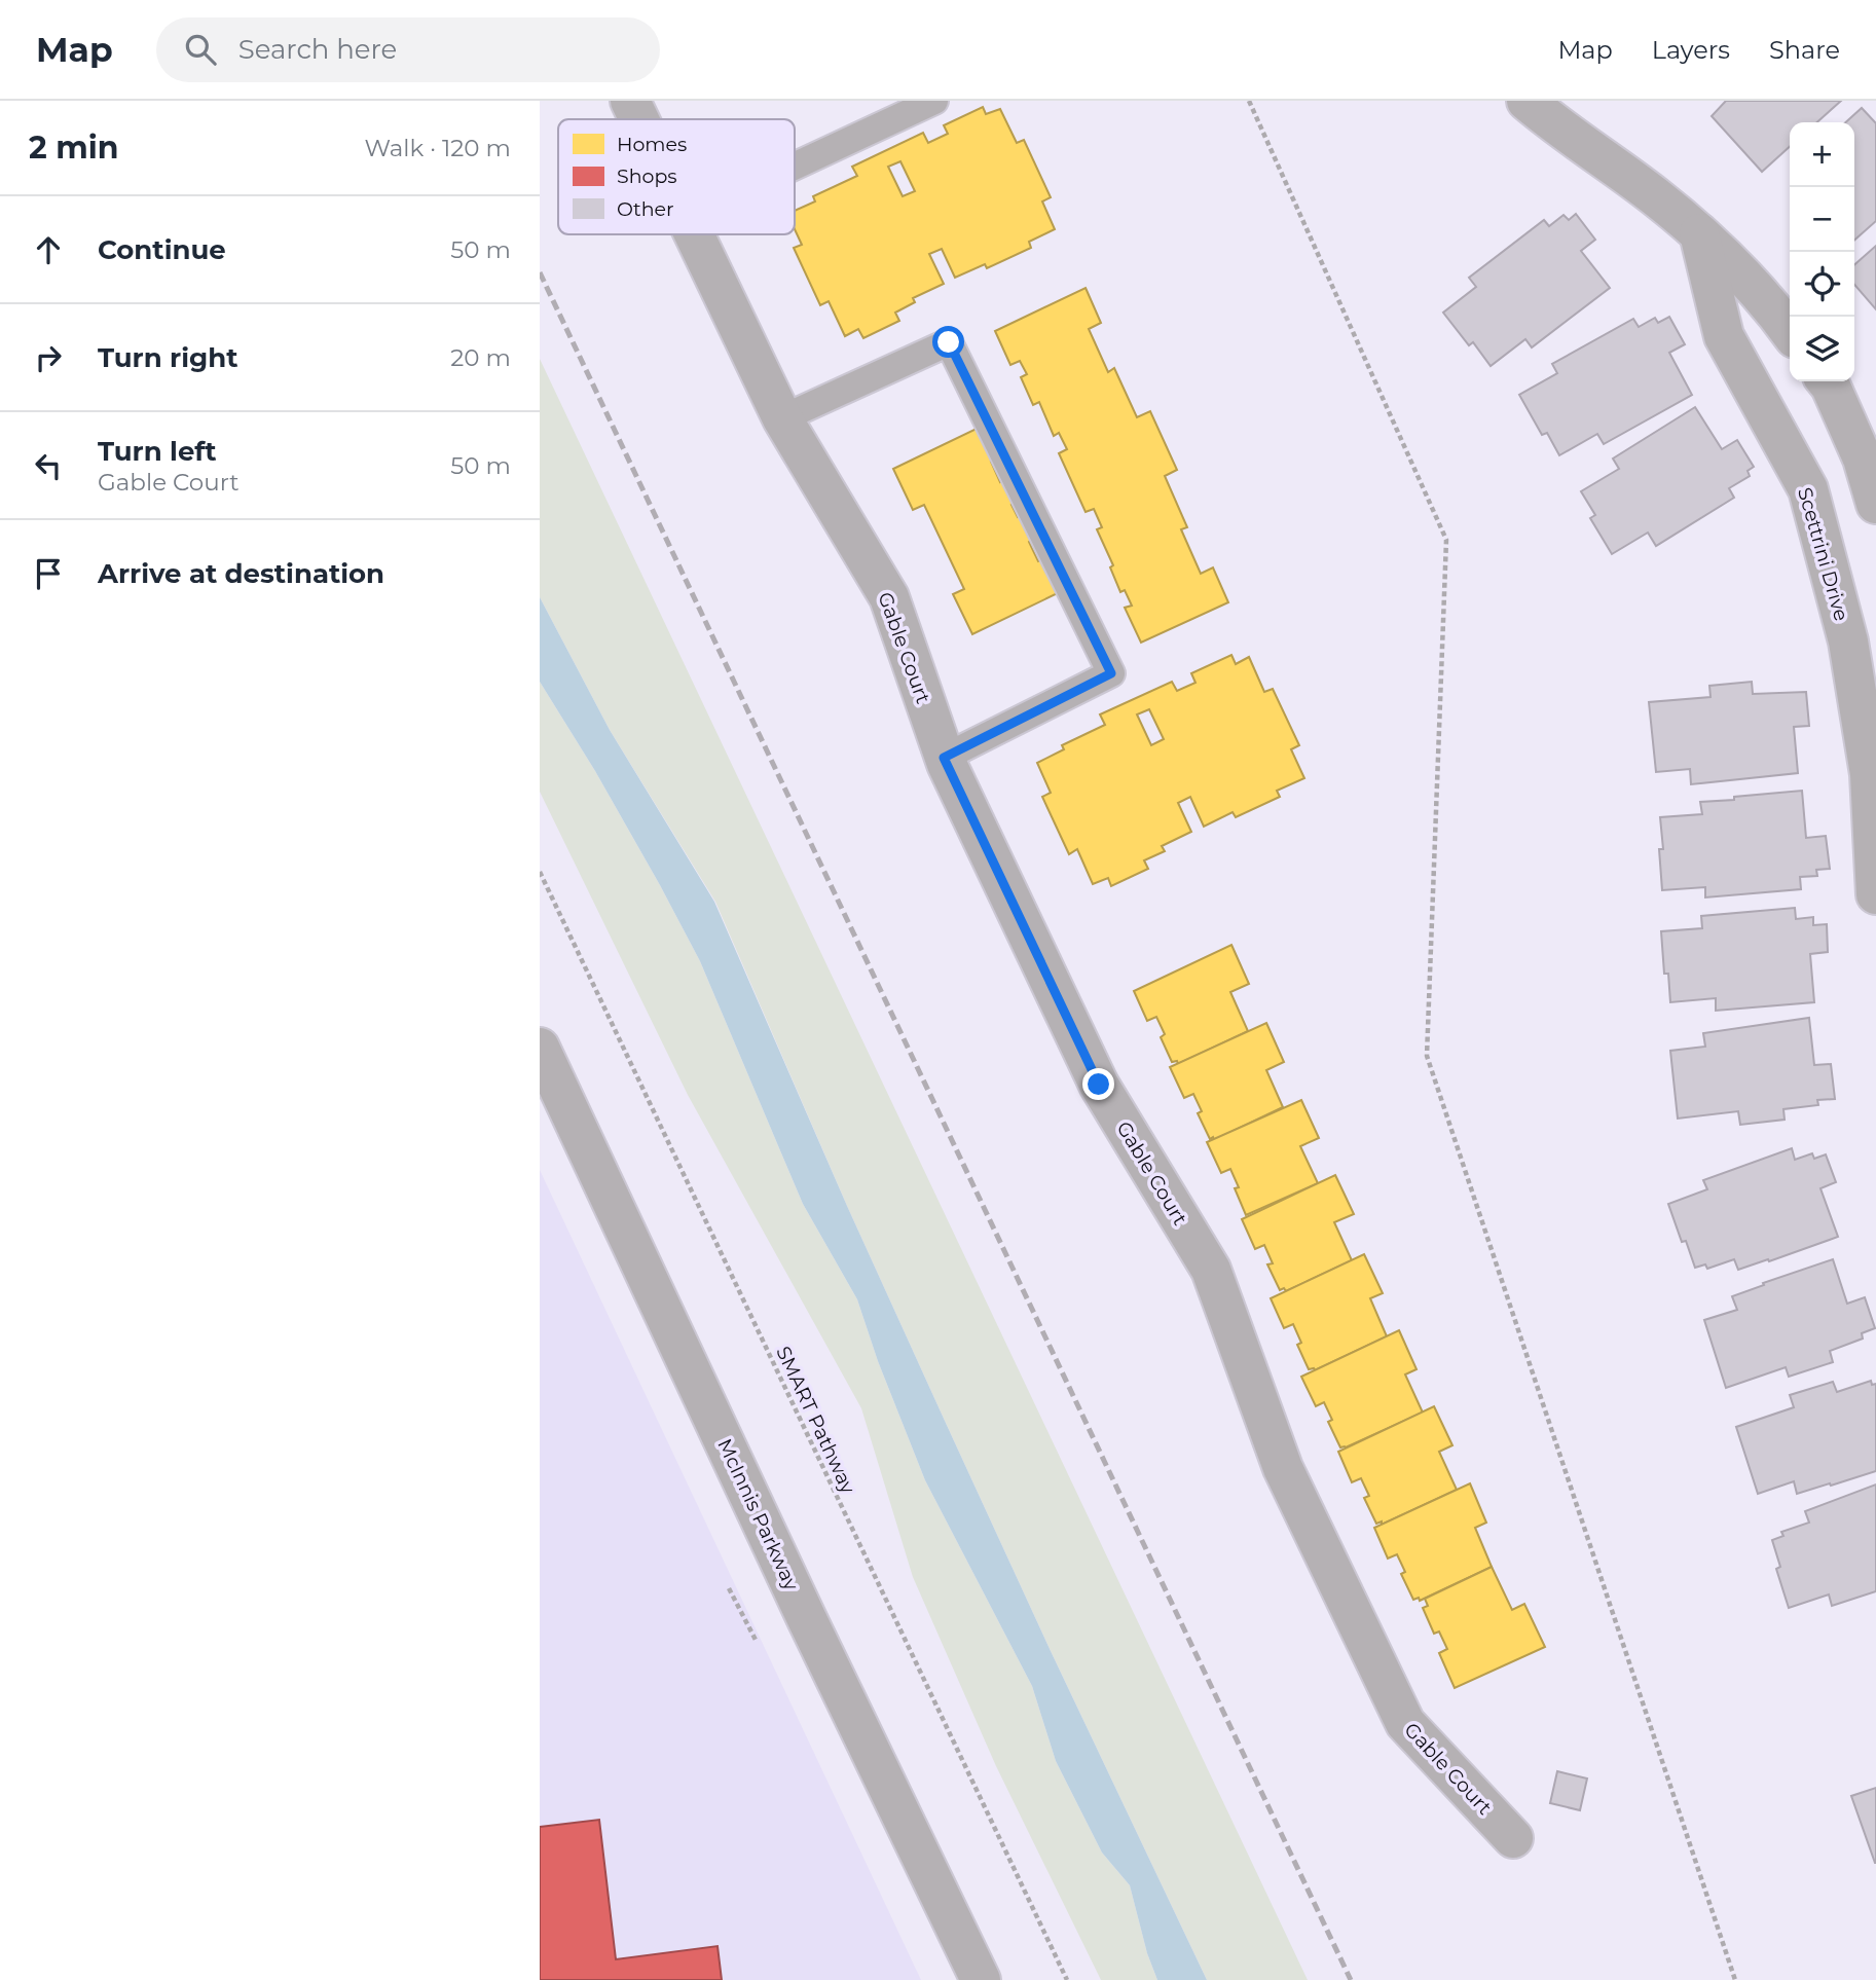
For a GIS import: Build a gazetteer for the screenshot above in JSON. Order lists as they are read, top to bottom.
{
  "streets": {
    "street": ["Scettrini Drive", "Gable Court", "McInnis Parkway"],
    "path": ["SMART Pathway"]
  },
  "legend": ["Homes", "Shops", "Other"],
  "page": {
    "header": "Map",
    "search": "Search here",
    "nav": ["Map", "Layers", "Share"],
    "heading": ["2 min", "Walk · 120 m"],
    "map_buttons": ["+", "−"],
    "list": [
      ["Continue", "50 m"],
      ["Turn right", "20 m"],
      ["Turn left", "Gable Court", "50 m"],
      "Arrive at destination"
    ]
  }
}
